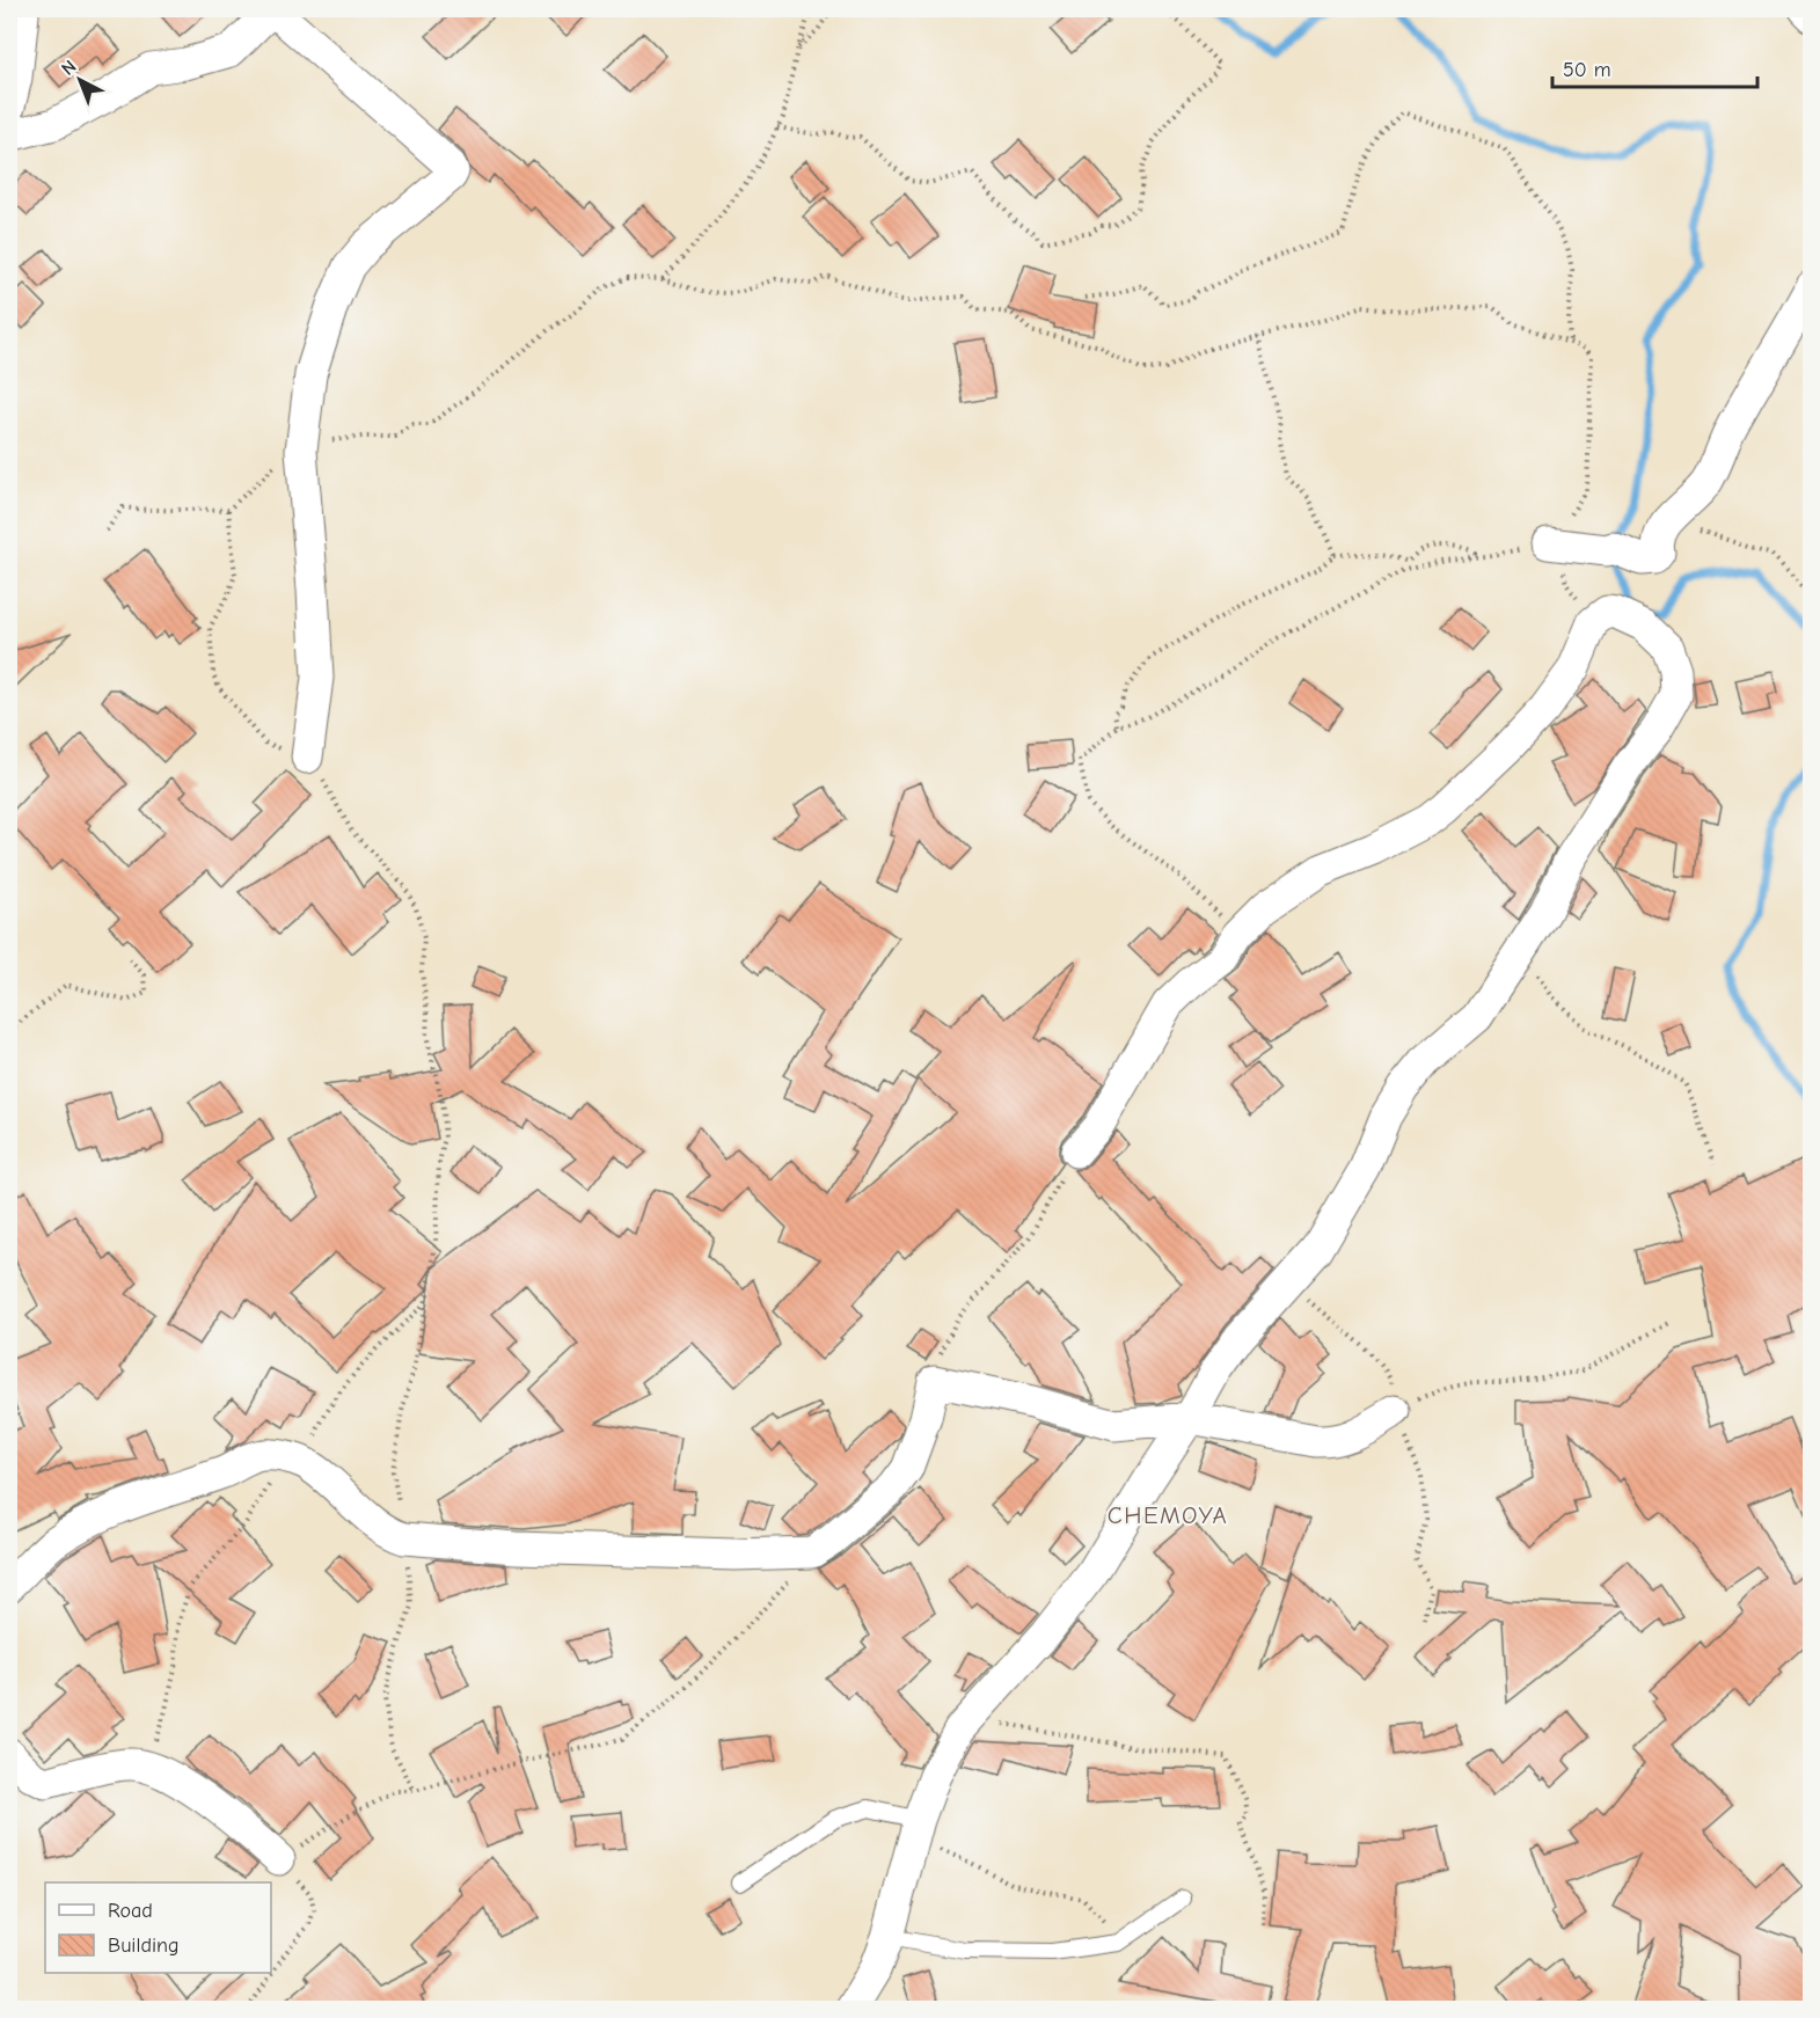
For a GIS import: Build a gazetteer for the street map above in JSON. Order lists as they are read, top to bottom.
{
  "districts": ["CHEMOYA"],
  "legend": ["Road", "Building"],
  "scale_bar": "50 m",
  "north": "top left"
}
